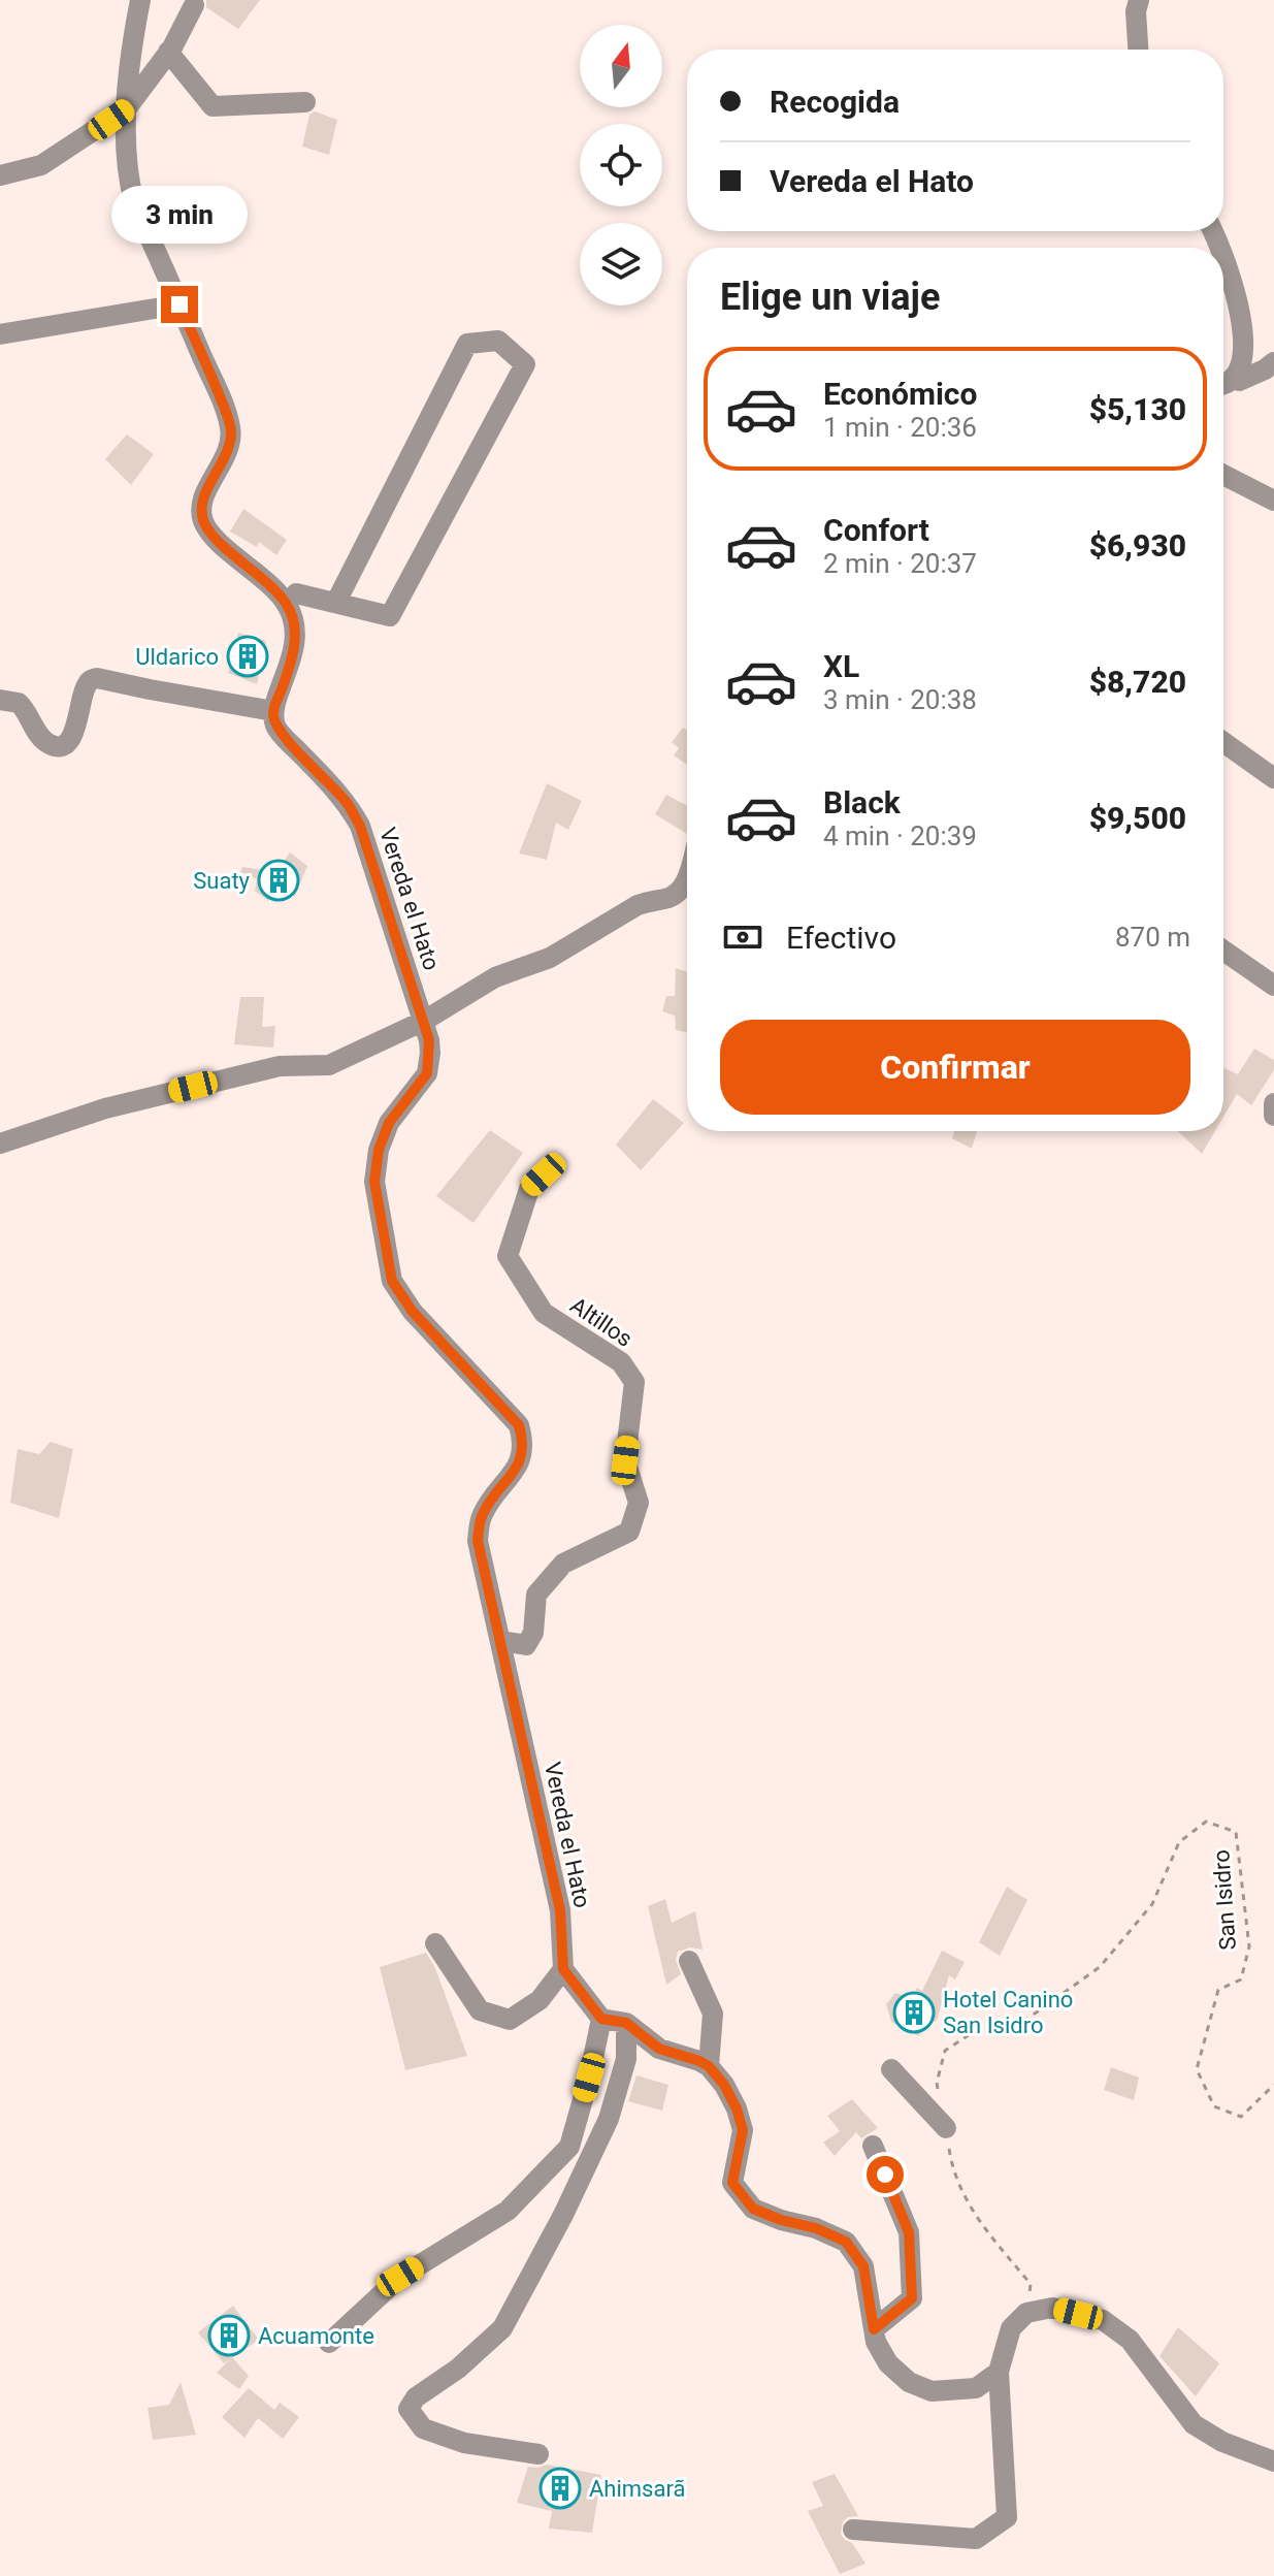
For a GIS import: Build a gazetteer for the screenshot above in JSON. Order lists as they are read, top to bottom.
{
  "streets": {
    "street": ["Vereda el Hato", "Altillos"],
    "path": ["San Isidro"]
  },
  "crossings": [
    ["Vereda el Hato", "Altillos"]
  ],
  "places": {
    "building": [
      "Uldarico",
      "Suaty",
      "Hotel Canino San Isidro",
      "Acuamonte",
      "Ahimsarã"
    ]
  },
  "north": "top",
  "page": {
    "banner": ["Recogida", "Vereda el Hato"],
    "bubble": "3 min",
    "heading": "Elige un viaje",
    "list": [
      {
        "name": "Económico",
        "note": "1 min · 20:36",
        "value": "$5,130"
      },
      {
        "name": "Confort",
        "note": "2 min · 20:37",
        "value": "$6,930"
      },
      {
        "name": "XL",
        "note": "3 min · 20:38",
        "value": "$8,720"
      },
      {
        "name": "Black",
        "note": "4 min · 20:39",
        "value": "$9,500"
      }
    ],
    "pay": ["Efectivo", "870 m"],
    "buttons": "Confirmar"
  }
}
